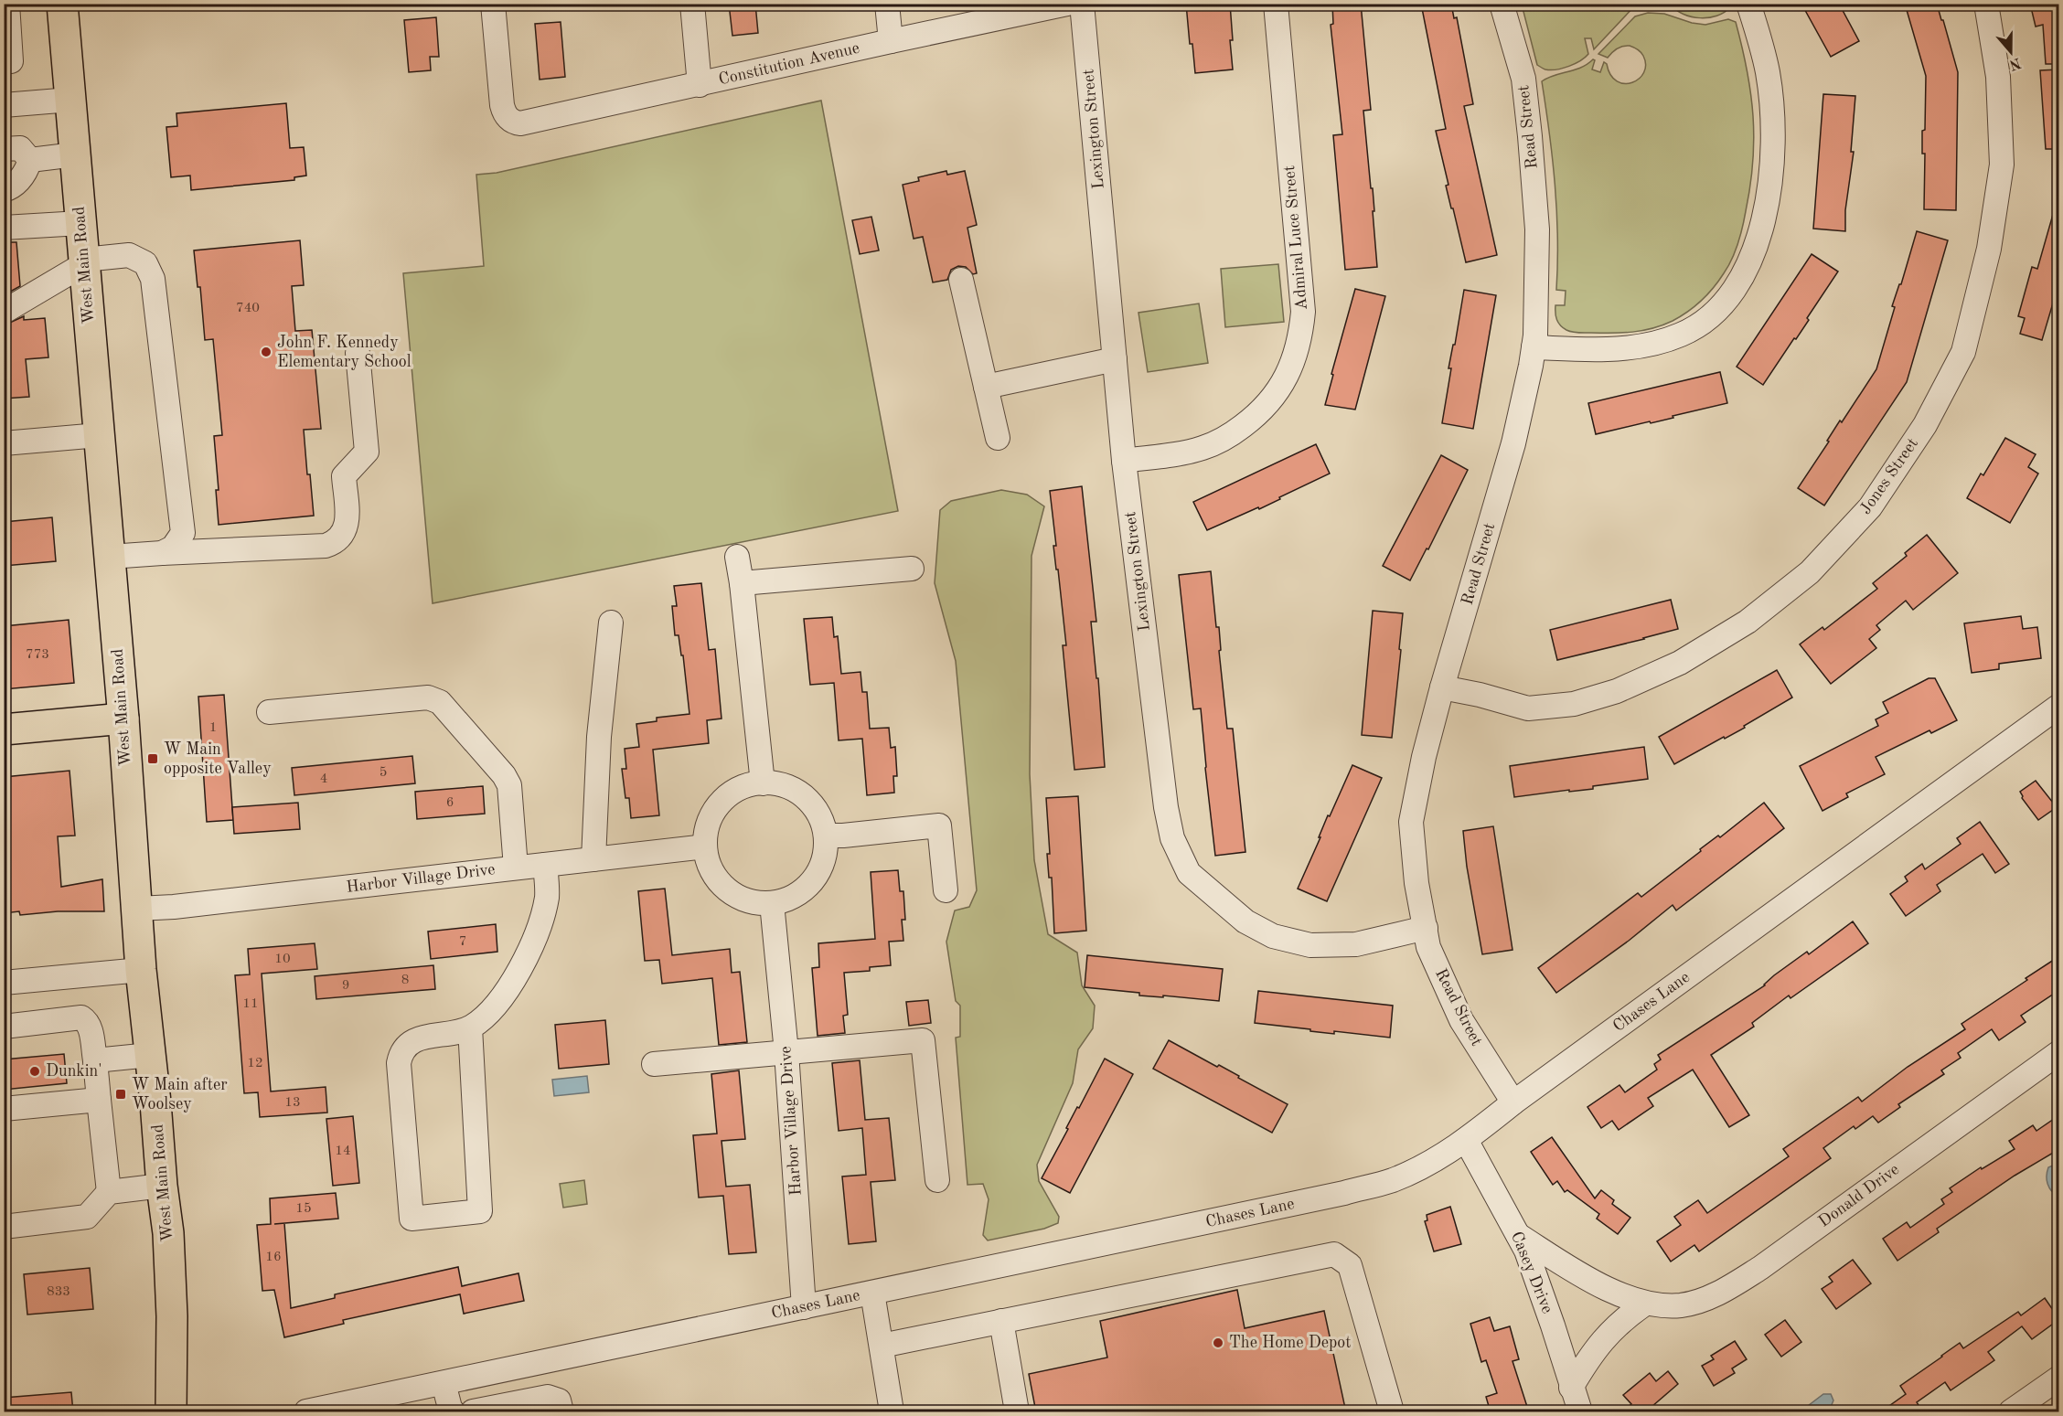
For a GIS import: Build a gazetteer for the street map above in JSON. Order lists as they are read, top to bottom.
{
  "streets": {
    "main road": ["West Main Road"],
    "street": [
      "Constitution Avenue",
      "Read Street",
      "Lexington Street",
      "Admiral Luce Street",
      "Jones Street",
      "Harbor Village Drive",
      "Chases Lane",
      "Donald Drive",
      "Casey Drive"
    ]
  },
  "crossings": [
    ["Read Street", "Lexington Street"],
    ["Read Street", "Jones Street"],
    ["Read Street", "Chases Lane"],
    ["Lexington Street", "Admiral Luce Street"],
    ["West Main Road", "Harbor Village Drive"],
    ["Harbor Village Drive", "Chases Lane"],
    ["Chases Lane", "Casey Drive"],
    ["Donald Drive", "Casey Drive"]
  ],
  "places": {
    "other": ["John F. Kennedy Elementary School", "Dunkin'", "The Home Depot"],
    "transit": ["W Main opposite Valley", "W Main after Woolsey"]
  },
  "house_numbers": [
    "740",
    "773",
    "1",
    "5",
    "4",
    "6",
    "7",
    "10",
    "8",
    "9",
    "11",
    "12",
    "13",
    "14",
    "15",
    "16",
    "833"
  ],
  "north": "bottom"
}
